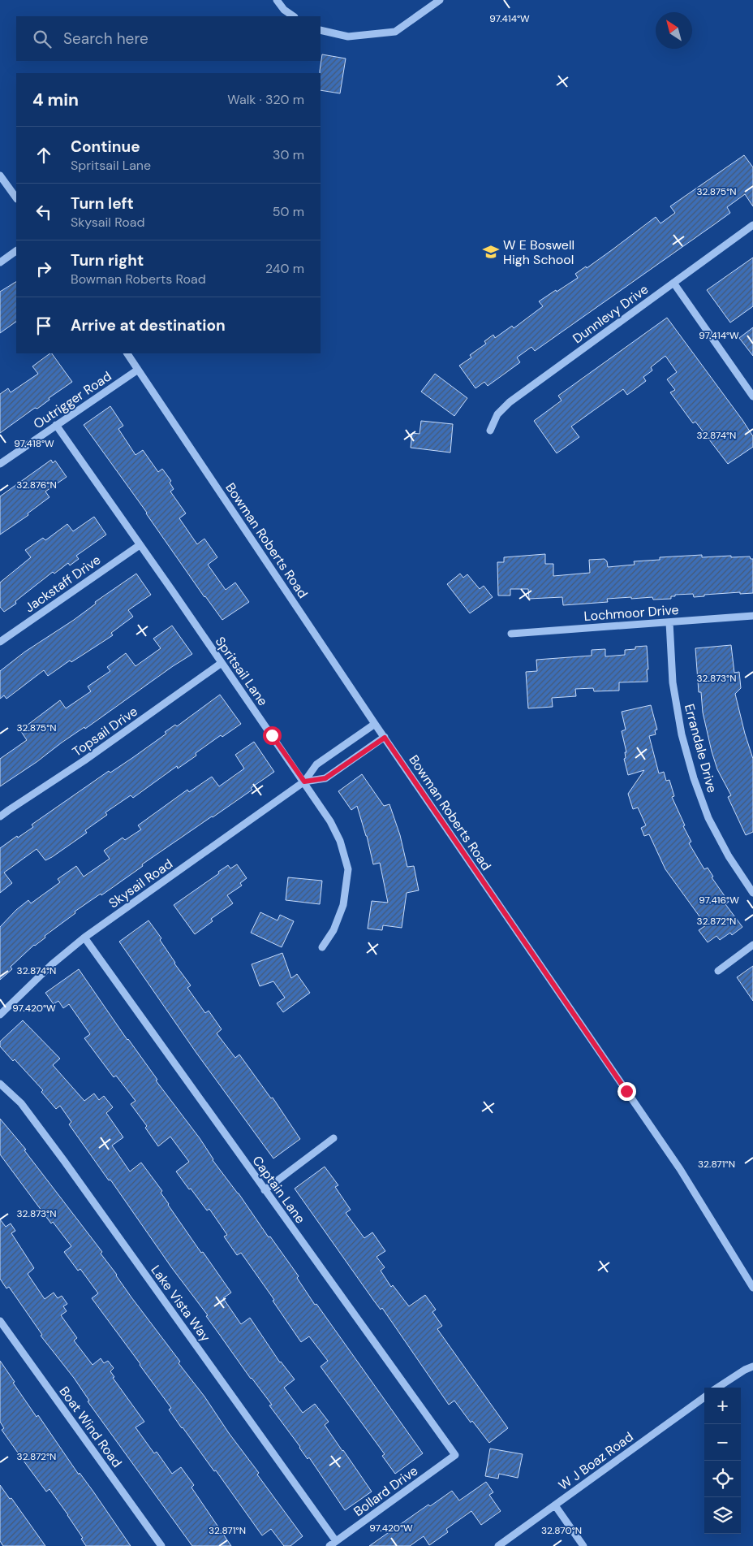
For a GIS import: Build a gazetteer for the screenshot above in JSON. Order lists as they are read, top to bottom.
{
  "streets": {
    "street": [
      "Dunnlevy Drive",
      "Outrigger Road",
      "Bowman Roberts Road",
      "Jackstaff Drive",
      "Lochmoor Drive",
      "Spritsail Lane",
      "Topsail Drive",
      "Errandale Drive",
      "Skysail Road",
      "Captain Lane",
      "Lake Vista Way",
      "Boat Wind Road",
      "W J Boaz Road",
      "Bollard Drive"
    ]
  },
  "crossings": [
    ["Outrigger Road", "Bowman Roberts Road"],
    ["Outrigger Road", "Spritsail Lane"],
    ["Bowman Roberts Road", "Skysail Road"],
    ["Jackstaff Drive", "Spritsail Lane"],
    ["Lochmoor Drive", "Errandale Drive"],
    ["Spritsail Lane", "Topsail Drive"],
    ["Spritsail Lane", "Skysail Road"],
    ["Skysail Road", "Captain Lane"],
    ["Captain Lane", "Bollard Drive"],
    ["Lake Vista Way", "Bollard Drive"]
  ],
  "places": {
    "school or university": ["W E Boswell High School"]
  },
  "north": "top left",
  "page": {
    "search": "Search here",
    "heading": ["4 min", "Walk · 320 m"],
    "list": [
      ["Continue", "Spritsail Lane", "30 m"],
      ["Turn left", "Skysail Road", "50 m"],
      ["Turn right", "Bowman Roberts Road", "240 m"],
      "Arrive at destination"
    ],
    "map_buttons": ["+", "−"]
  },
  "coordinates": [
    "97.414°W",
    "32.875°N",
    "32.874°N",
    "97.418°W",
    "32.876°N",
    "32.873°N",
    "97.416°W",
    "32.872°N",
    "97.420°W",
    "32.871°N",
    "32.870°N"
  ]
}
